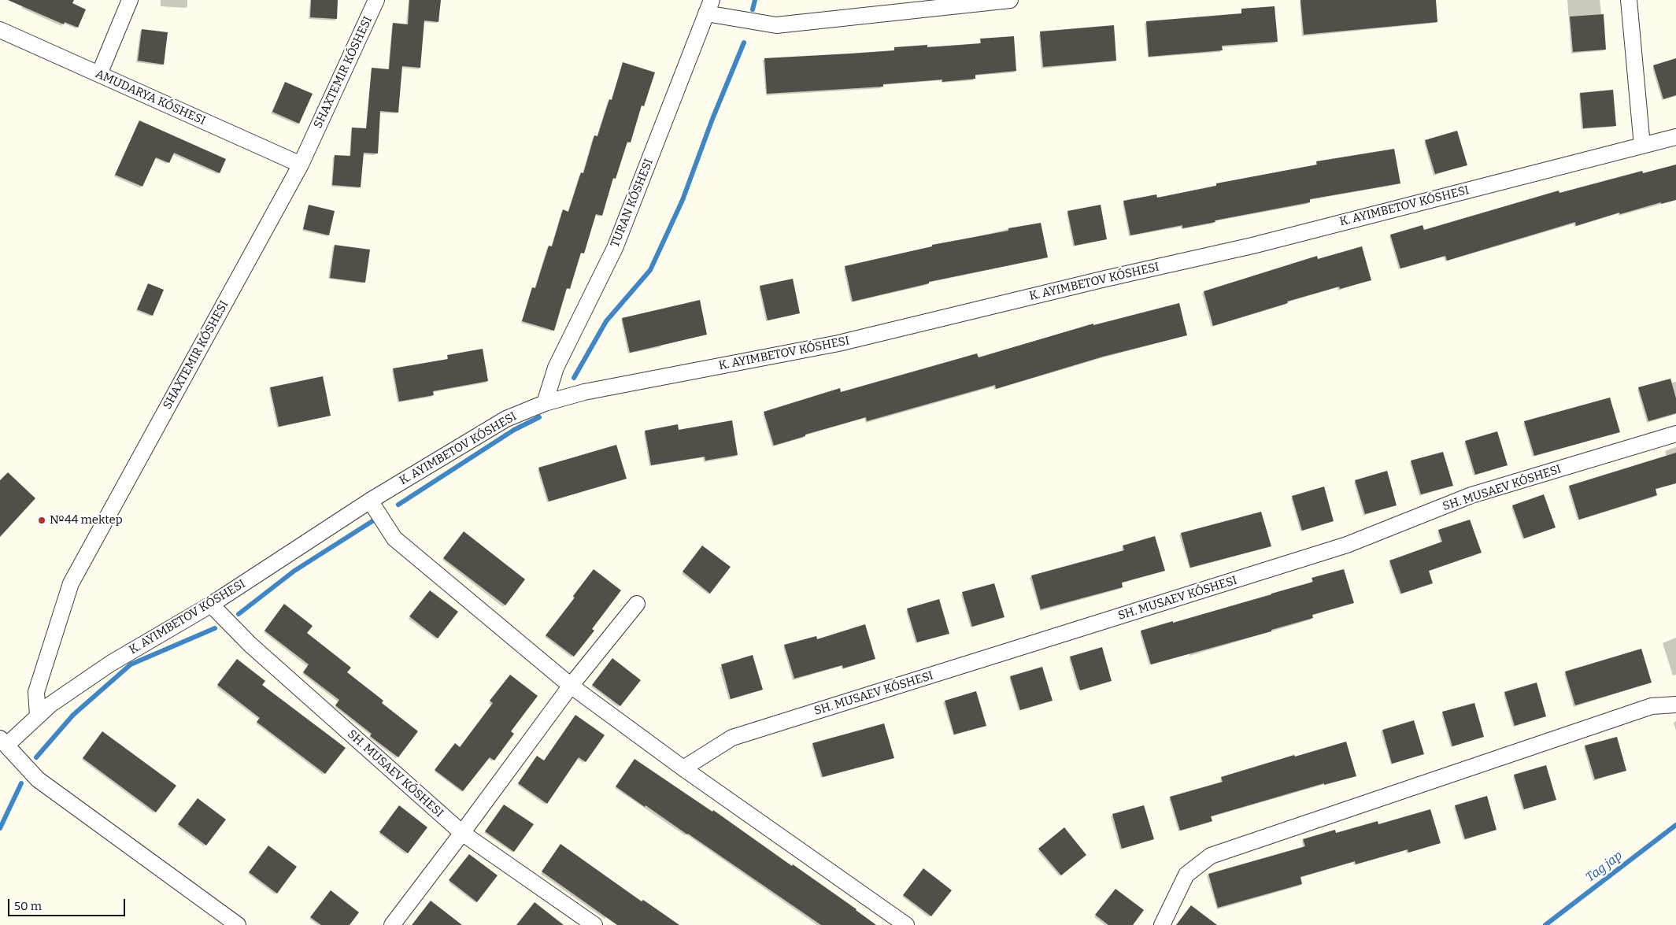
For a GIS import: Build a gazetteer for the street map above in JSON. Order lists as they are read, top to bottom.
{
  "streets": {
    "street": [
      "SHAXTEMIR KÓSHESI",
      "AMUDARYA KÓSHESI",
      "TURAN KÓSHESI",
      "SH. MUSAEV KÓSHESI"
    ]
  },
  "crossings": [
    ["SHAXTEMIR KÓSHESI", "AMUDARYA KÓSHESI"]
  ],
  "water": ["Tag jap"],
  "places": ["№44 mektep"],
  "scale_bar": "50 m"
}
